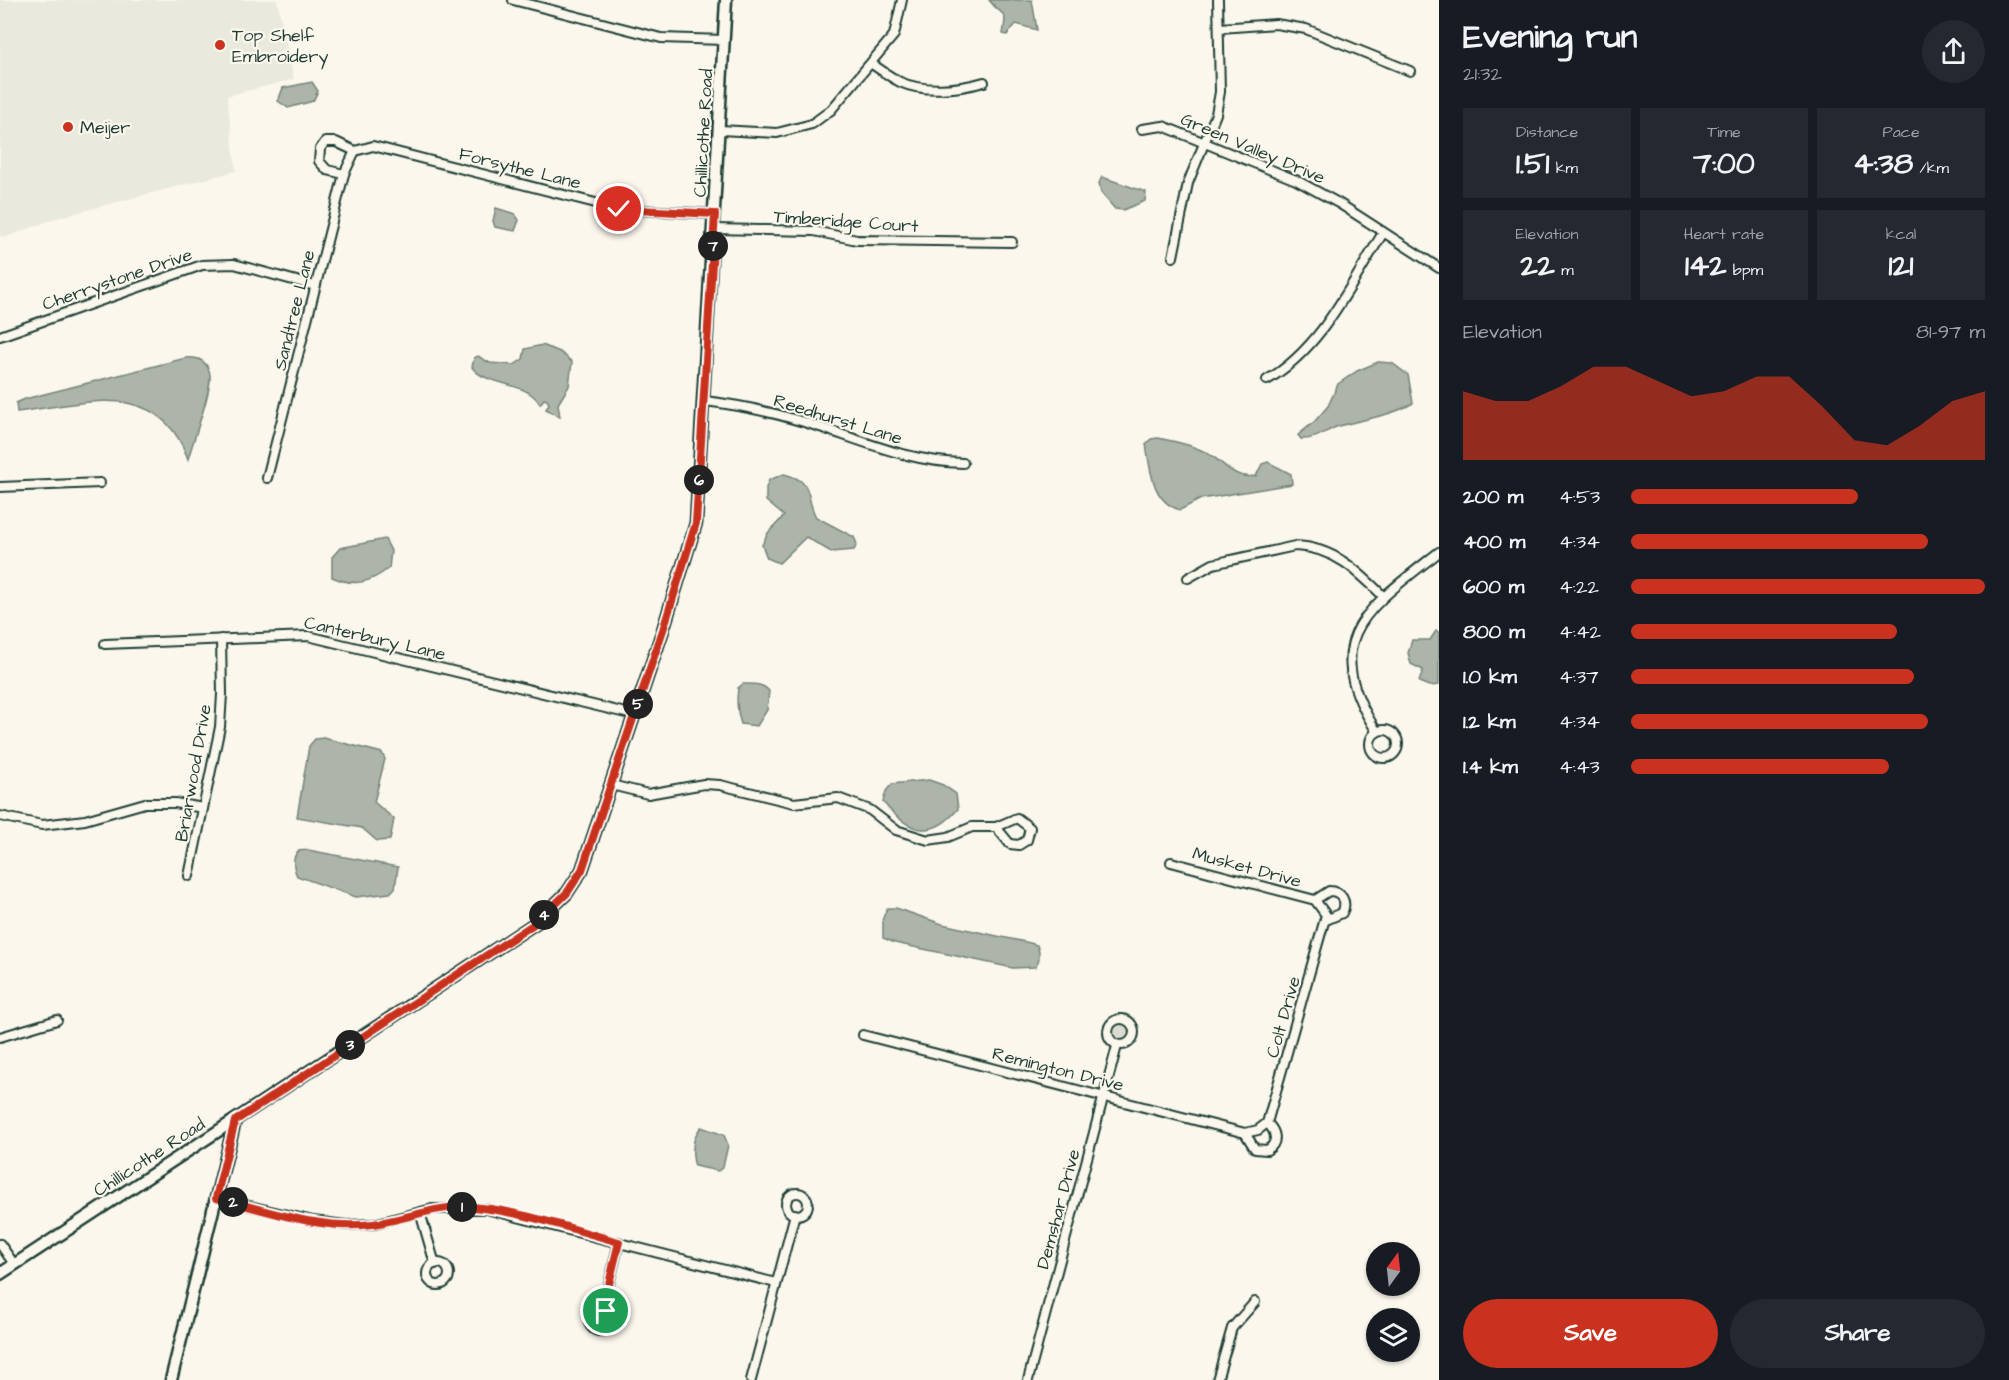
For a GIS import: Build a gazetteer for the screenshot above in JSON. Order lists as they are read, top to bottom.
{
  "streets": {
    "street": [
      "Chillicothe Road",
      "Green Valley Drive",
      "Forsythe Lane",
      "Timberidge Court",
      "Cherrystone Drive",
      "Sandtree Lane",
      "Reedhurst Lane",
      "Canterbury Lane",
      "Briarwood Drive",
      "Musket Drive",
      "Colt Drive",
      "Remington Drive",
      "Demshar Drive"
    ]
  },
  "crossings": [
    ["Chillicothe Road", "Forsythe Lane"],
    ["Chillicothe Road", "Timberidge Court"],
    ["Chillicothe Road", "Reedhurst Lane"],
    ["Chillicothe Road", "Canterbury Lane"],
    ["Forsythe Lane", "Sandtree Lane"],
    ["Cherrystone Drive", "Sandtree Lane"],
    ["Canterbury Lane", "Briarwood Drive"],
    ["Musket Drive", "Colt Drive"],
    ["Colt Drive", "Remington Drive"],
    ["Remington Drive", "Demshar Drive"]
  ],
  "places": ["Top Shelf Embroidery", "Meijer"],
  "north": "top",
  "page": {
    "heading": ["Evening run", "21:32"],
    "stats": [
      ["Distance", "1.51 km"],
      ["Time", "7:00"],
      ["Pace", "4:38 /km"],
      ["Elevation", "22 m"],
      ["Heart rate", "142 bpm"],
      ["kcal", "121"]
    ],
    "pins": [
      "7",
      "6",
      "5",
      "4",
      "3",
      "2",
      "1"
    ],
    "chart": ["Elevation", "81–97 m"],
    "list": [
      {
        "name": "200 m",
        "note": "4:53"
      },
      {
        "name": "400 m",
        "note": "4:34"
      },
      {
        "name": "600 m",
        "note": "4:22"
      },
      {
        "name": "800 m",
        "note": "4:42"
      },
      {
        "name": "1.0 km",
        "note": "4:37"
      },
      {
        "name": "1.2 km",
        "note": "4:34"
      },
      {
        "name": "1.4 km",
        "note": "4:43"
      }
    ],
    "buttons": ["Save", "Share"]
  }
}
